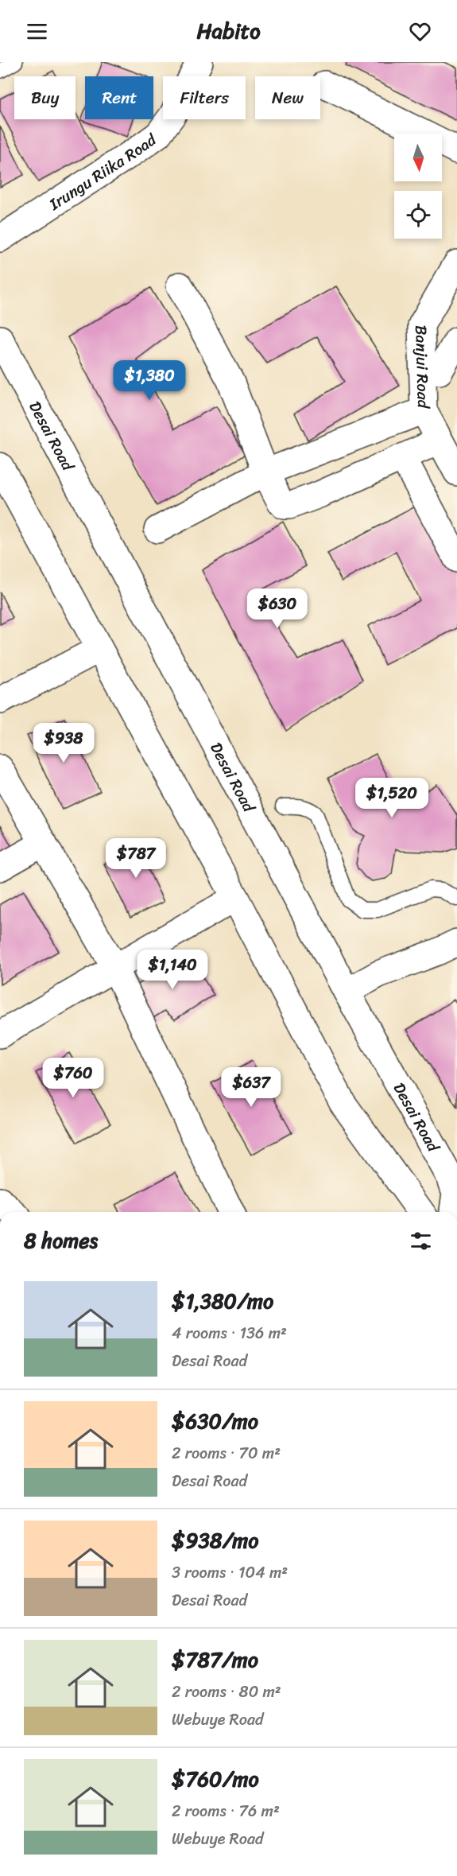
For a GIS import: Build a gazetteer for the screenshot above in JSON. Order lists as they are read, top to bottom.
{
  "streets": {
    "main road": ["Irungu Riika Road", "Banjui Road", "Desai Road"]
  },
  "north": "bottom",
  "page": {
    "header": "Habito",
    "chip": [
      "Buy",
      "Rent",
      "Filters",
      "New"
    ],
    "price": [
      "$1,380",
      "$630",
      "$938",
      "$1,520",
      "$787",
      "$1,140",
      "$760",
      "$637"
    ],
    "heading": "8 homes",
    "list": [
      {
        "name": "$1,380/mo",
        "note": "4 rooms · 136 m² · Desai Road"
      },
      {
        "name": "$630/mo",
        "note": "2 rooms · 70 m² · Desai Road"
      },
      {
        "name": "$938/mo",
        "note": "3 rooms · 104 m² · Desai Road"
      },
      {
        "name": "$787/mo",
        "note": "2 rooms · 80 m² · Webuye Road"
      },
      {
        "name": "$760/mo",
        "note": "2 rooms · 76 m² · Webuye Road"
      }
    ]
  }
}
